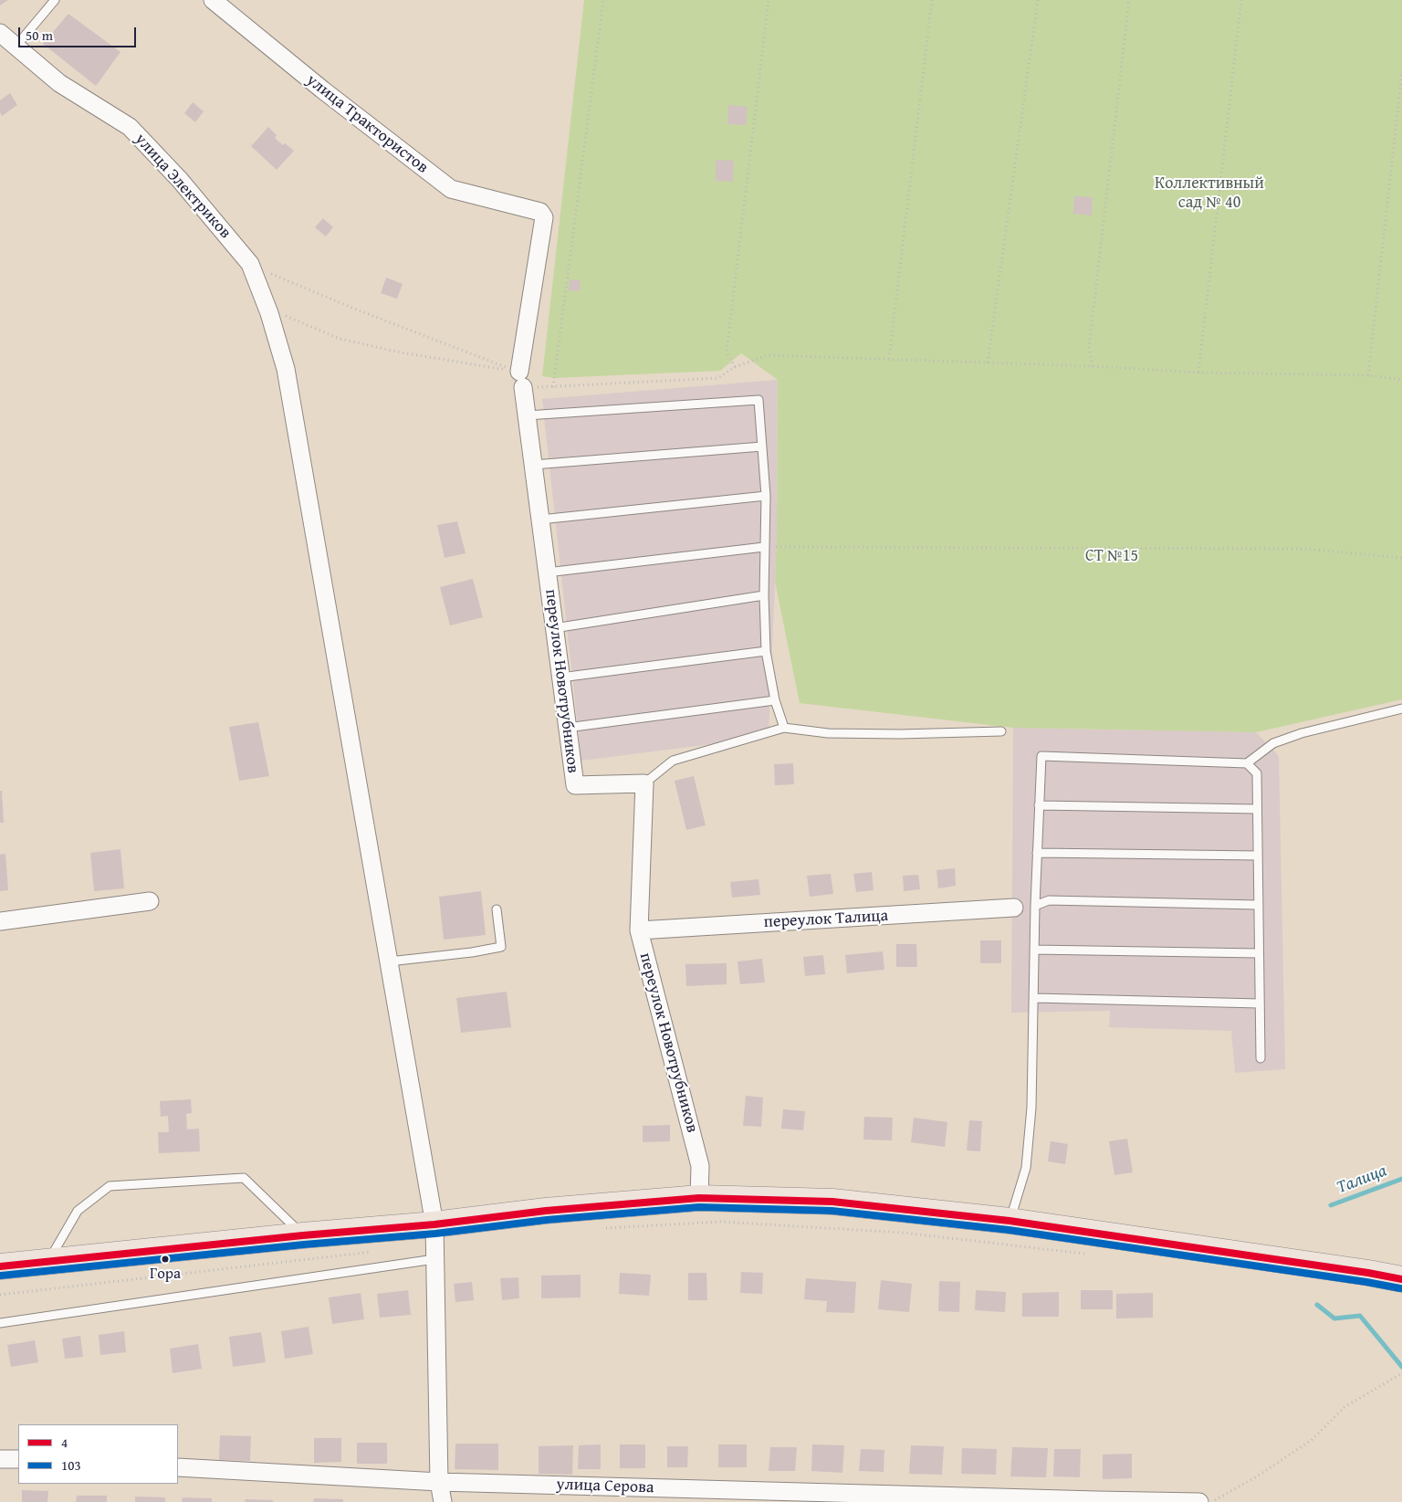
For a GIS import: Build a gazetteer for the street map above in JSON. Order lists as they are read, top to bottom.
{
  "streets": {
    "street": [
      "улица Трактористов",
      "улица Электриков",
      "переулок Новотрубников",
      "переулок Талица",
      "улица Серова"
    ]
  },
  "crossings": [
    ["улица Трактористов", "переулок Новотрубников"],
    ["улица Электриков", "улица Серова"],
    ["переулок Новотрубников", "переулок Талица"]
  ],
  "water": ["Талица"],
  "parks": ["Коллективный сад № 40", "СТ №15"],
  "places": ["Гора"],
  "lines": ["transit line 4", "transit line 103"],
  "legend": ["4", "103"],
  "scale_bar": "50 m"
}
